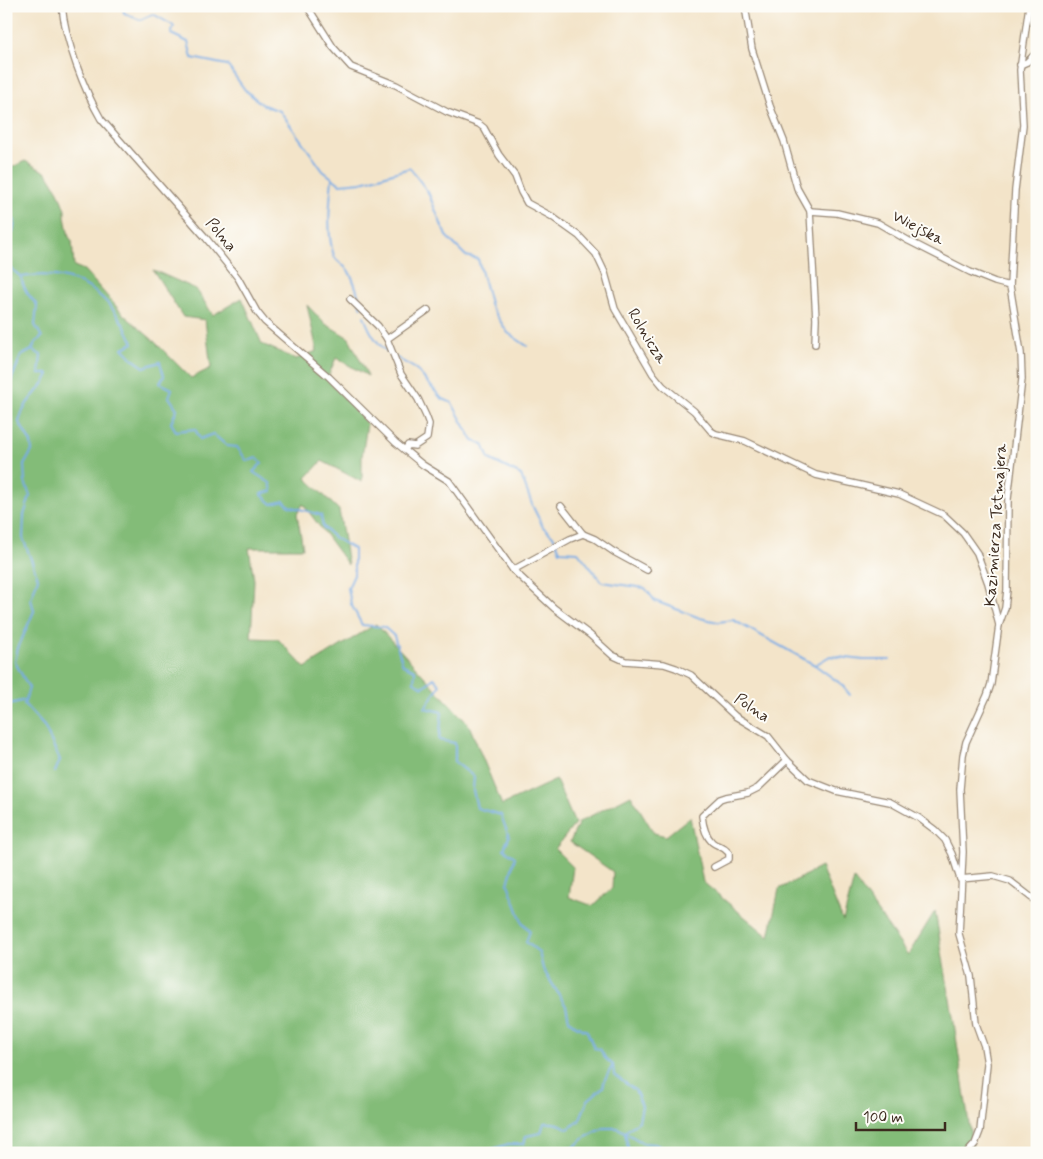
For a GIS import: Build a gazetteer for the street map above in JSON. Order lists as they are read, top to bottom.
{
  "streets": {
    "street": [
      "Wiejska",
      "Polna",
      "Rolnicza",
      "Kazimierza Tetmajera"
    ]
  },
  "crossings": [
    ["Wiejska", "Kazimierza Tetmajera"],
    ["Polna", "Kazimierza Tetmajera"],
    ["Rolnicza", "Kazimierza Tetmajera"]
  ],
  "scale_bar": "100 m"
}
